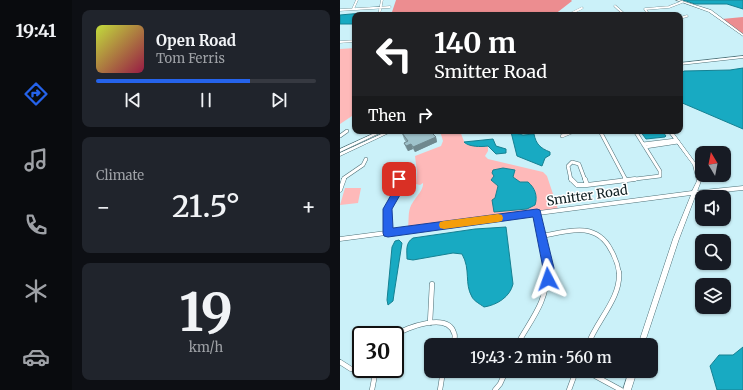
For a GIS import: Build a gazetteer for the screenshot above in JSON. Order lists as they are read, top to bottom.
{
  "streets": {
    "street": ["Smitter Road"]
  },
  "north": "top",
  "page": {
    "tabs": "19:41",
    "turn": ["140 m", "Smitter Road"],
    "song": ["Open Road", "Tom Ferris"],
    "then": "Then",
    "tile": [
      "Climate",
      ["19", "km/h"]
    ],
    "heat": ["−", "21.5°", "+"],
    "limit": "30",
    "trip": "19:43 · 2 min · 560 m"
  }
}
